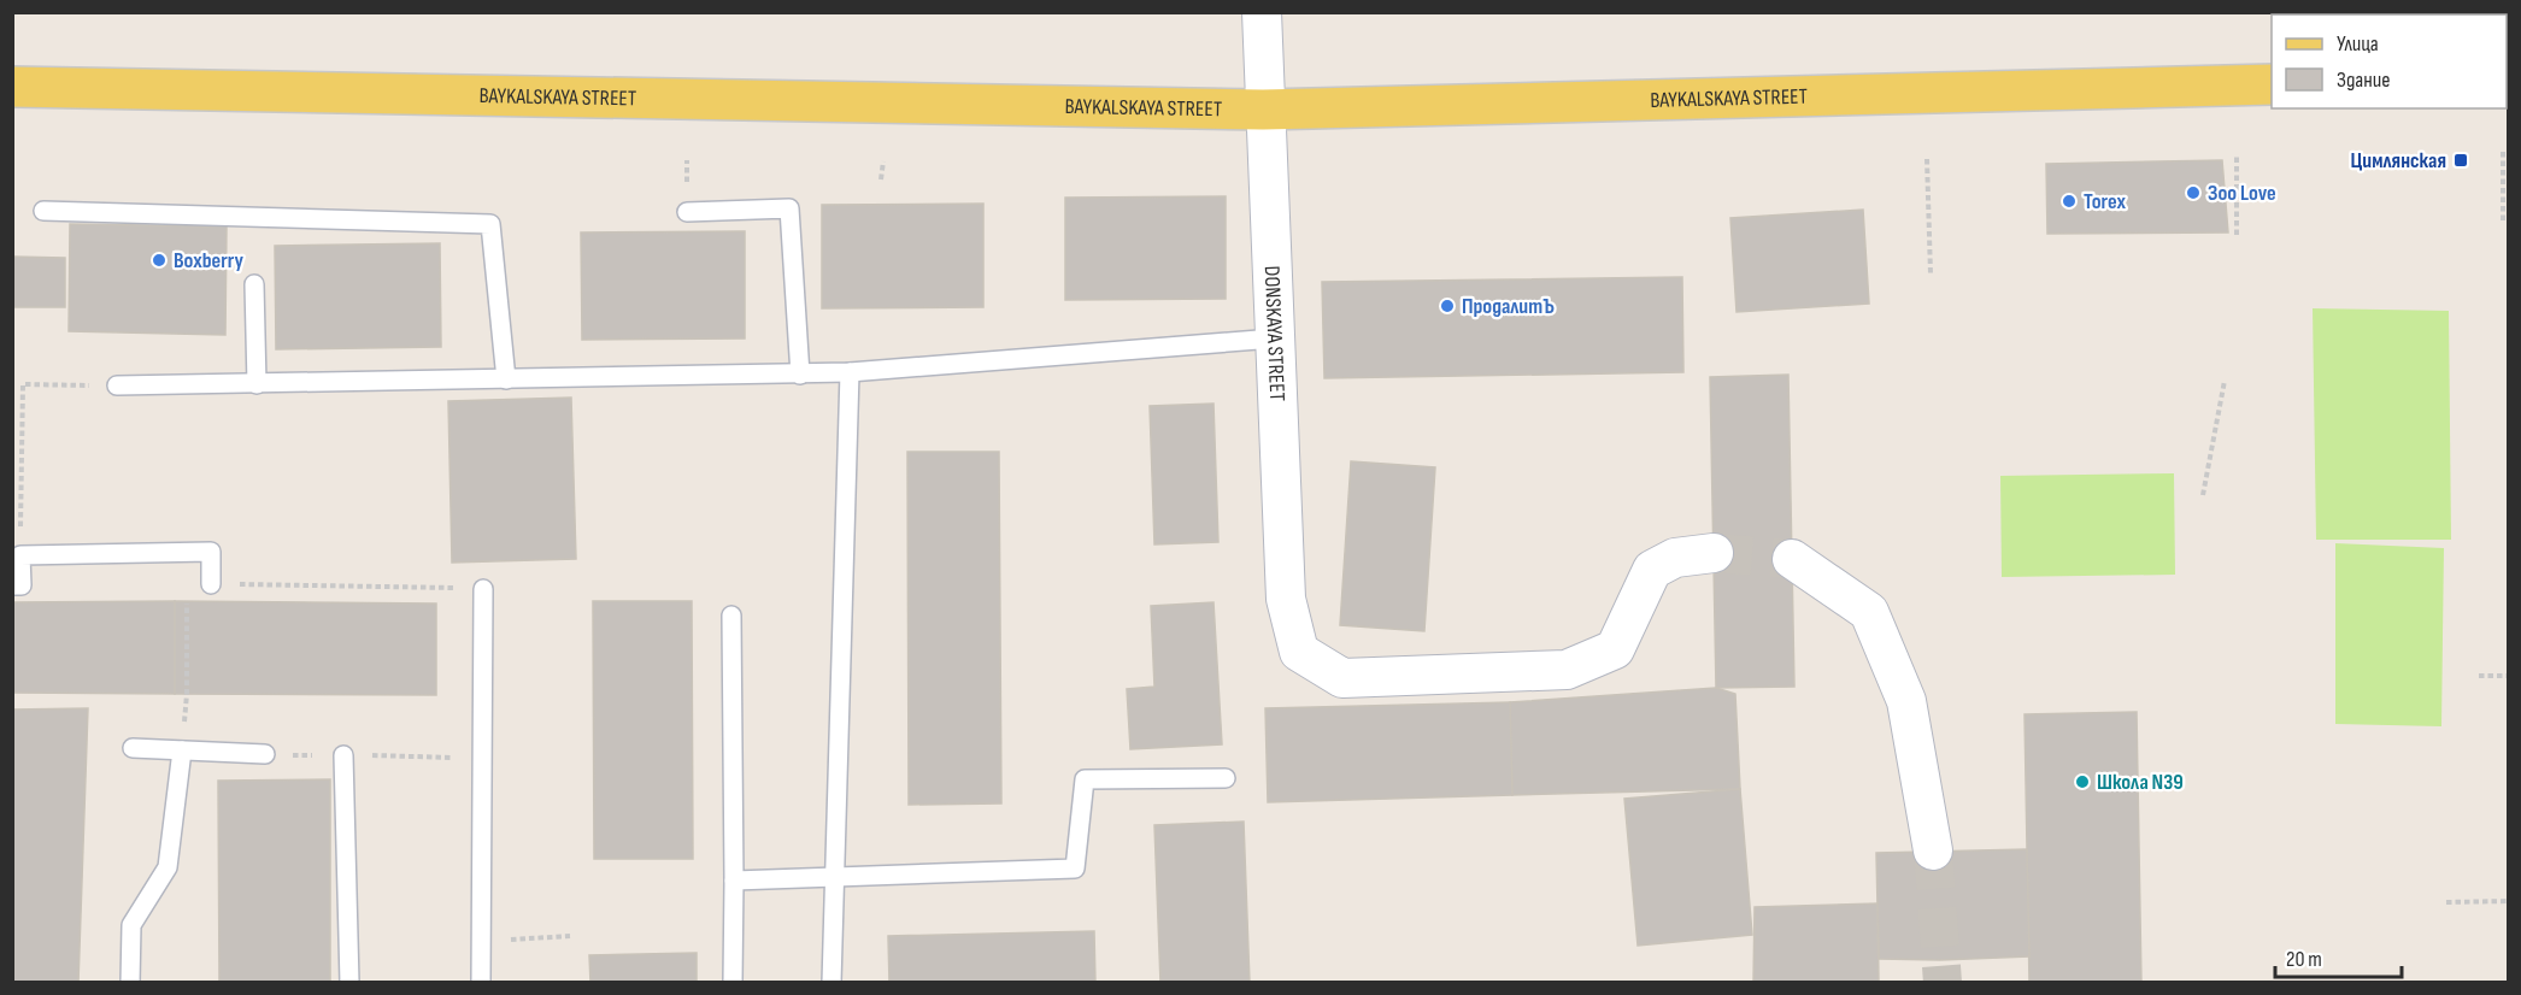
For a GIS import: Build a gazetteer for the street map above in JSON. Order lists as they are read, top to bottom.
{
  "streets": {
    "main road": ["BAYKALSKAYA STREET"],
    "street": ["DONSKAYA STREET"]
  },
  "crossings": [
    ["BAYKALSKAYA STREET", "DONSKAYA STREET"]
  ],
  "places": {
    "transit": ["Цимлянская"],
    "other": [
      "Зоо Love",
      "Torex",
      "Boxberry",
      "ПродалитЪ",
      "Школа N39"
    ]
  },
  "legend": ["Улица", "Здание"],
  "scale_bar": "20 m"
}
